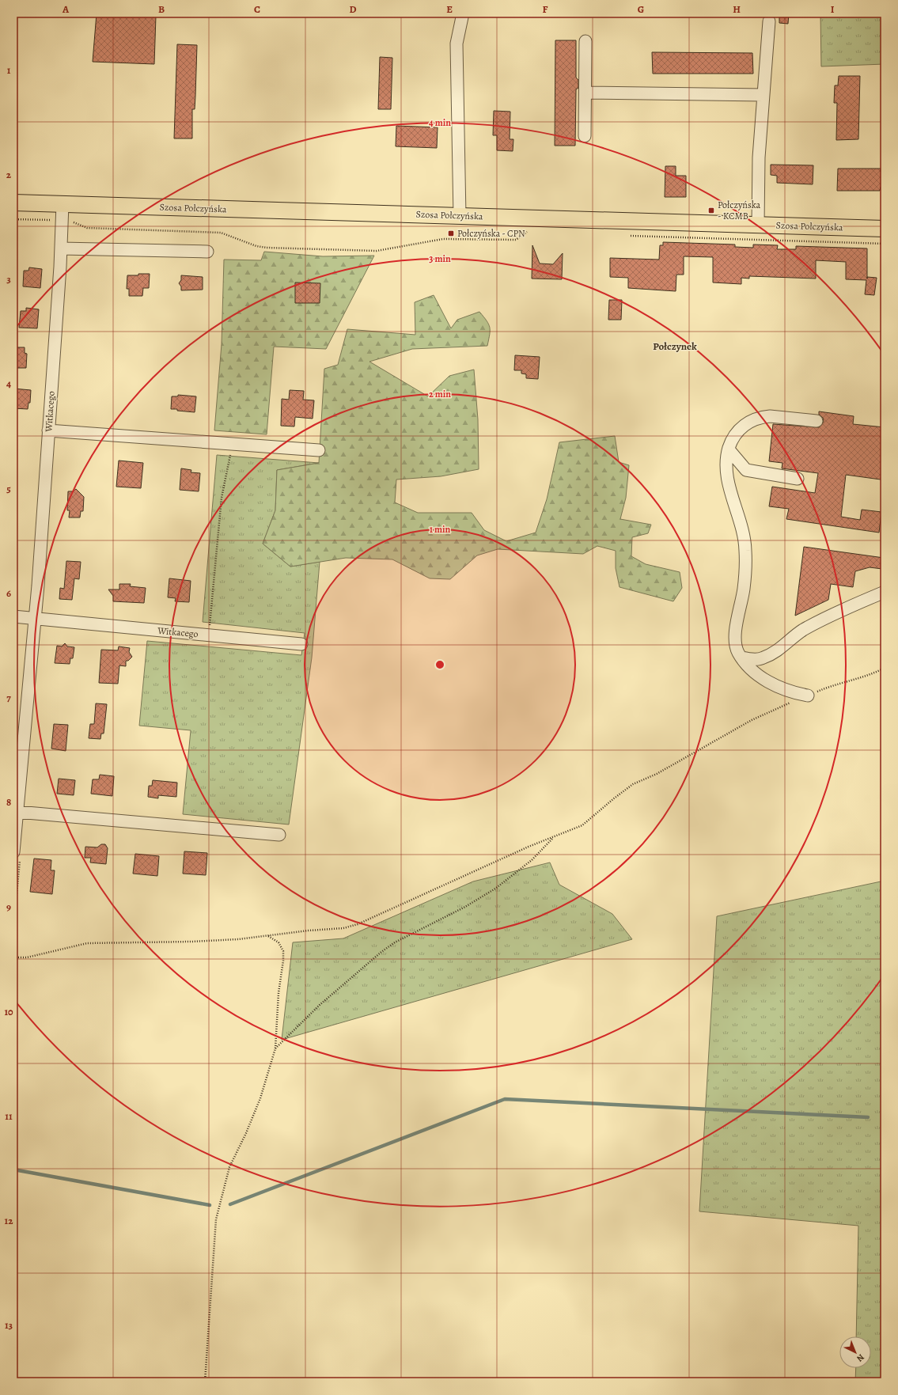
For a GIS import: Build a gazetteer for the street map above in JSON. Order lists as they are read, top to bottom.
{
  "streets": {
    "main road": ["Szosa Połczyńska"],
    "street": ["Witkacego"]
  },
  "crossings": [
    ["Szosa Połczyńska", "Witkacego"]
  ],
  "districts": ["Połczynek"],
  "places": {
    "transit": ["Połczyńska - KCMB", "Połczyńska - CPN"]
  },
  "north": "bottom right",
  "grid": {
    "columns": [
      "A",
      "B",
      "C",
      "D",
      "E",
      "F",
      "G",
      "H",
      "I"
    ],
    "rows": [
      "1",
      "2",
      "3",
      "4",
      "5",
      "6",
      "7",
      "8",
      "9",
      "10",
      "11",
      "12",
      "13"
    ]
  },
  "rings": [
    "4 min",
    "3 min",
    "2 min",
    "1 min"
  ]
}
